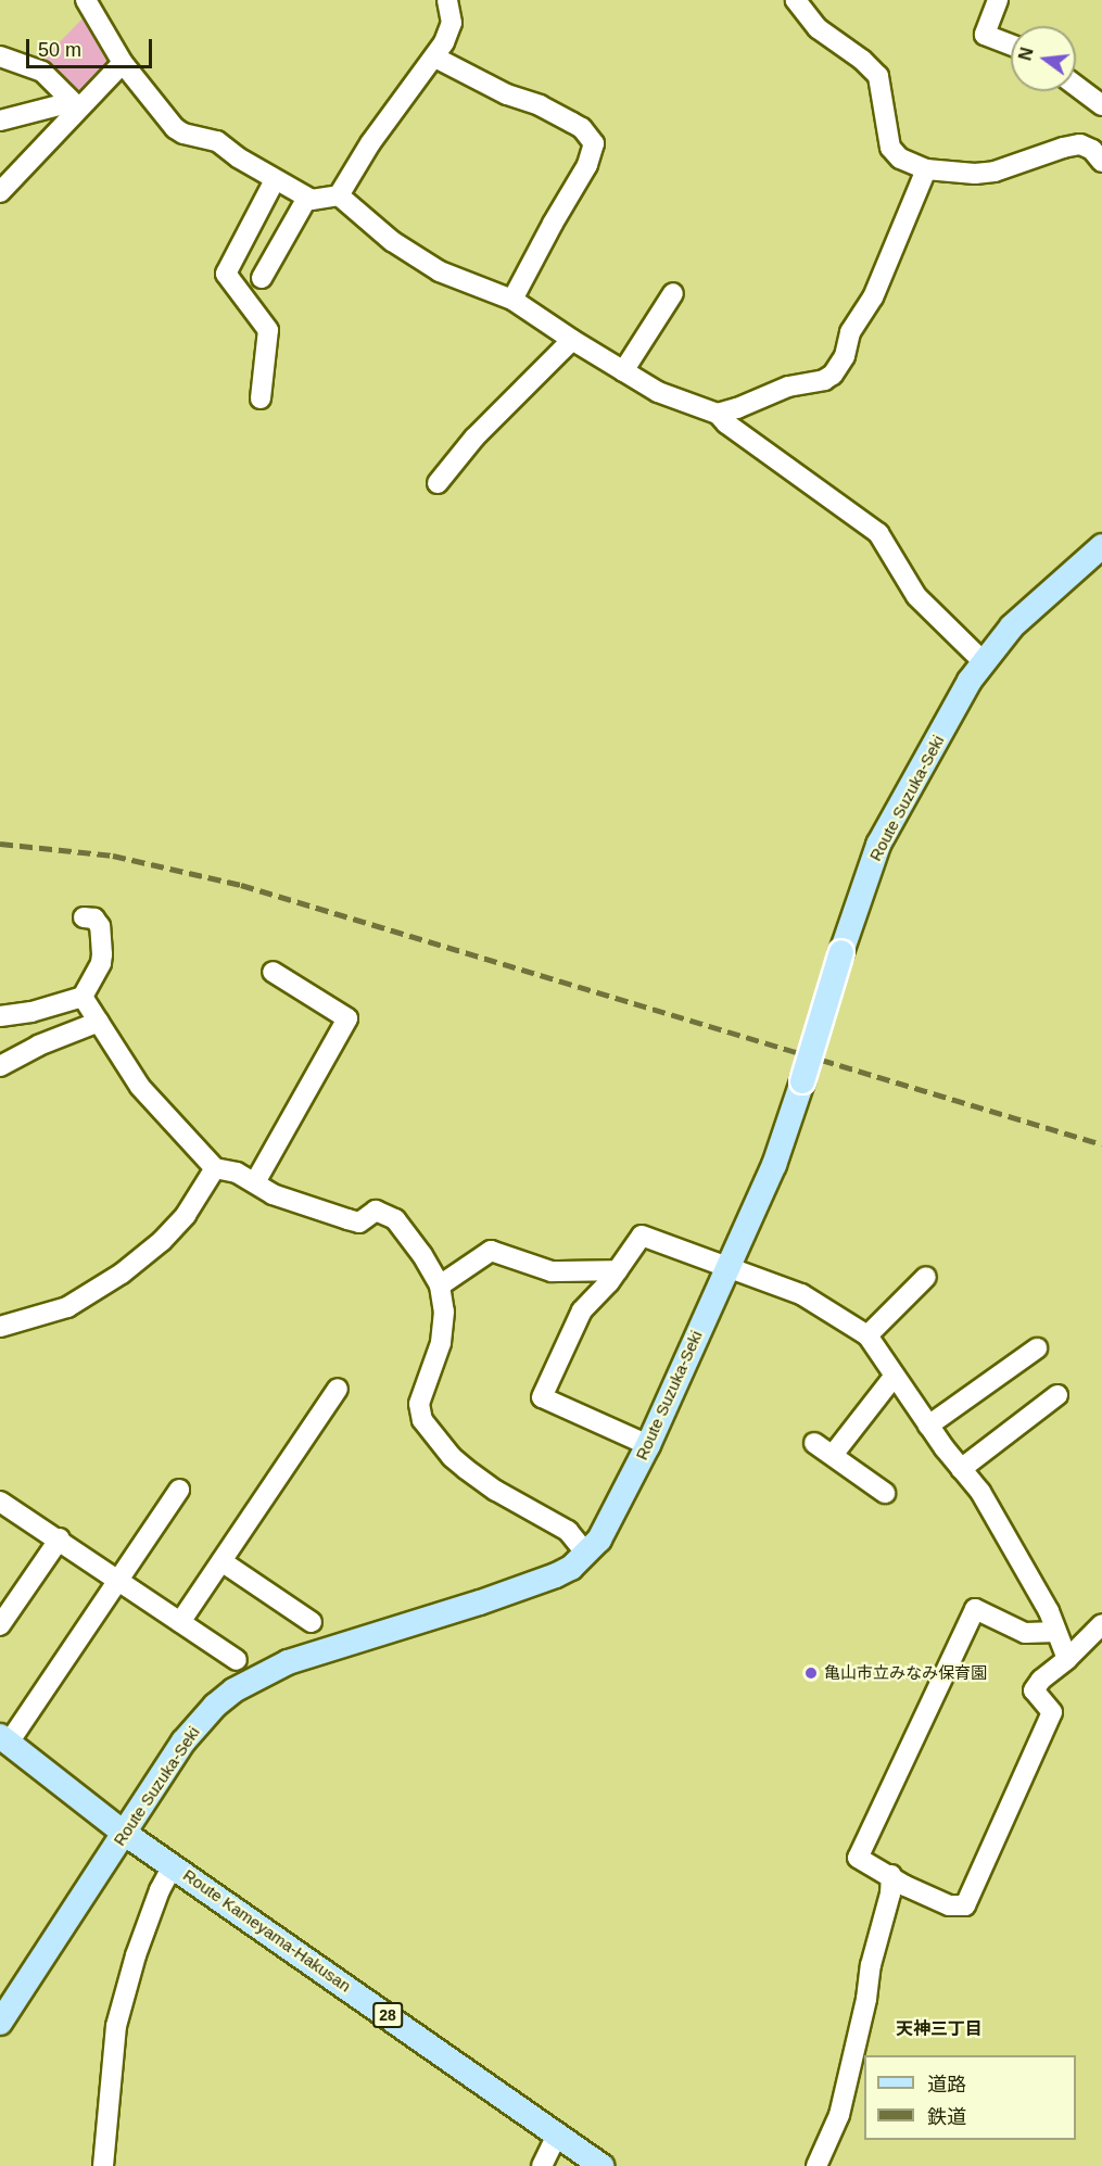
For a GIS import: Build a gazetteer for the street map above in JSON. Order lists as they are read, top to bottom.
{
  "streets": {
    "main road": ["Route Suzuka-Seki", "Route Kameyama-Hakusan", "28"]
  },
  "crossings": [
    ["Route Suzuka-Seki", "Route Kameyama-Hakusan"]
  ],
  "districts": ["天神三丁目"],
  "places": ["亀山市立みなみ保育園"],
  "legend": ["道路", "鉄道"],
  "scale_bar": "50 m",
  "north": "left"
}
